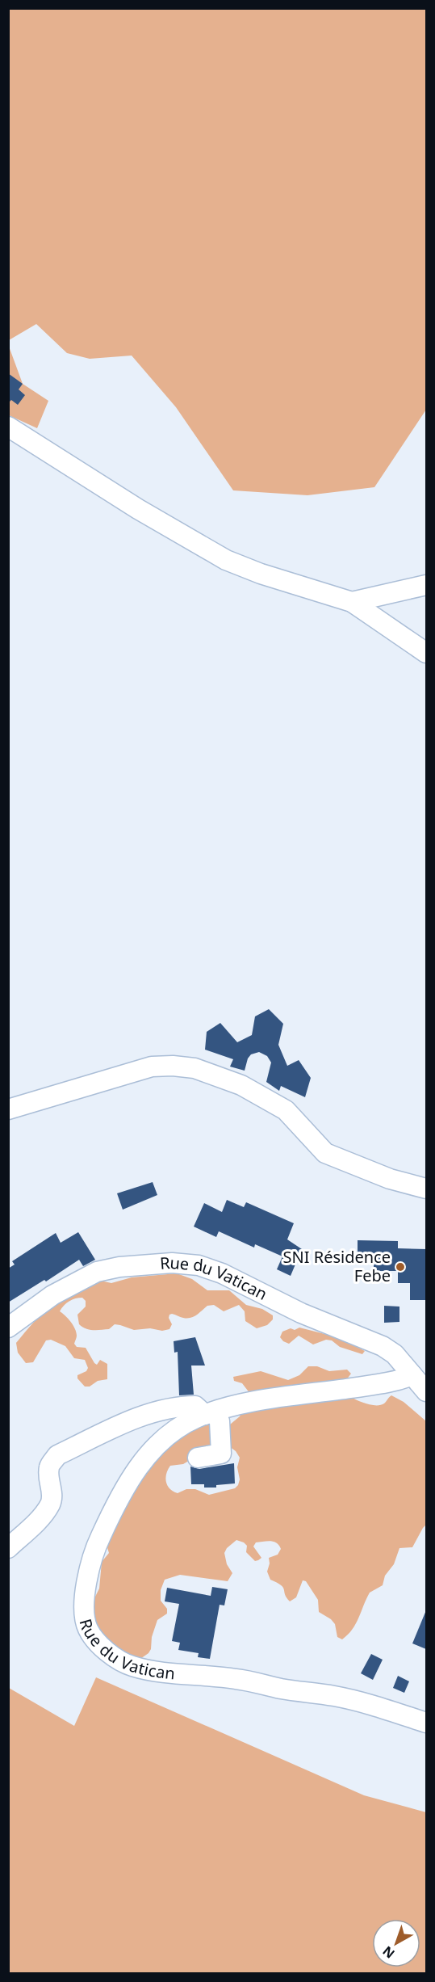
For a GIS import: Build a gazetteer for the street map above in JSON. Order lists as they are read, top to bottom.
{
  "streets": {
    "street": ["Rue du Vatican"]
  },
  "places": ["SNI Résidence Febe"],
  "north": "bottom left"
}
